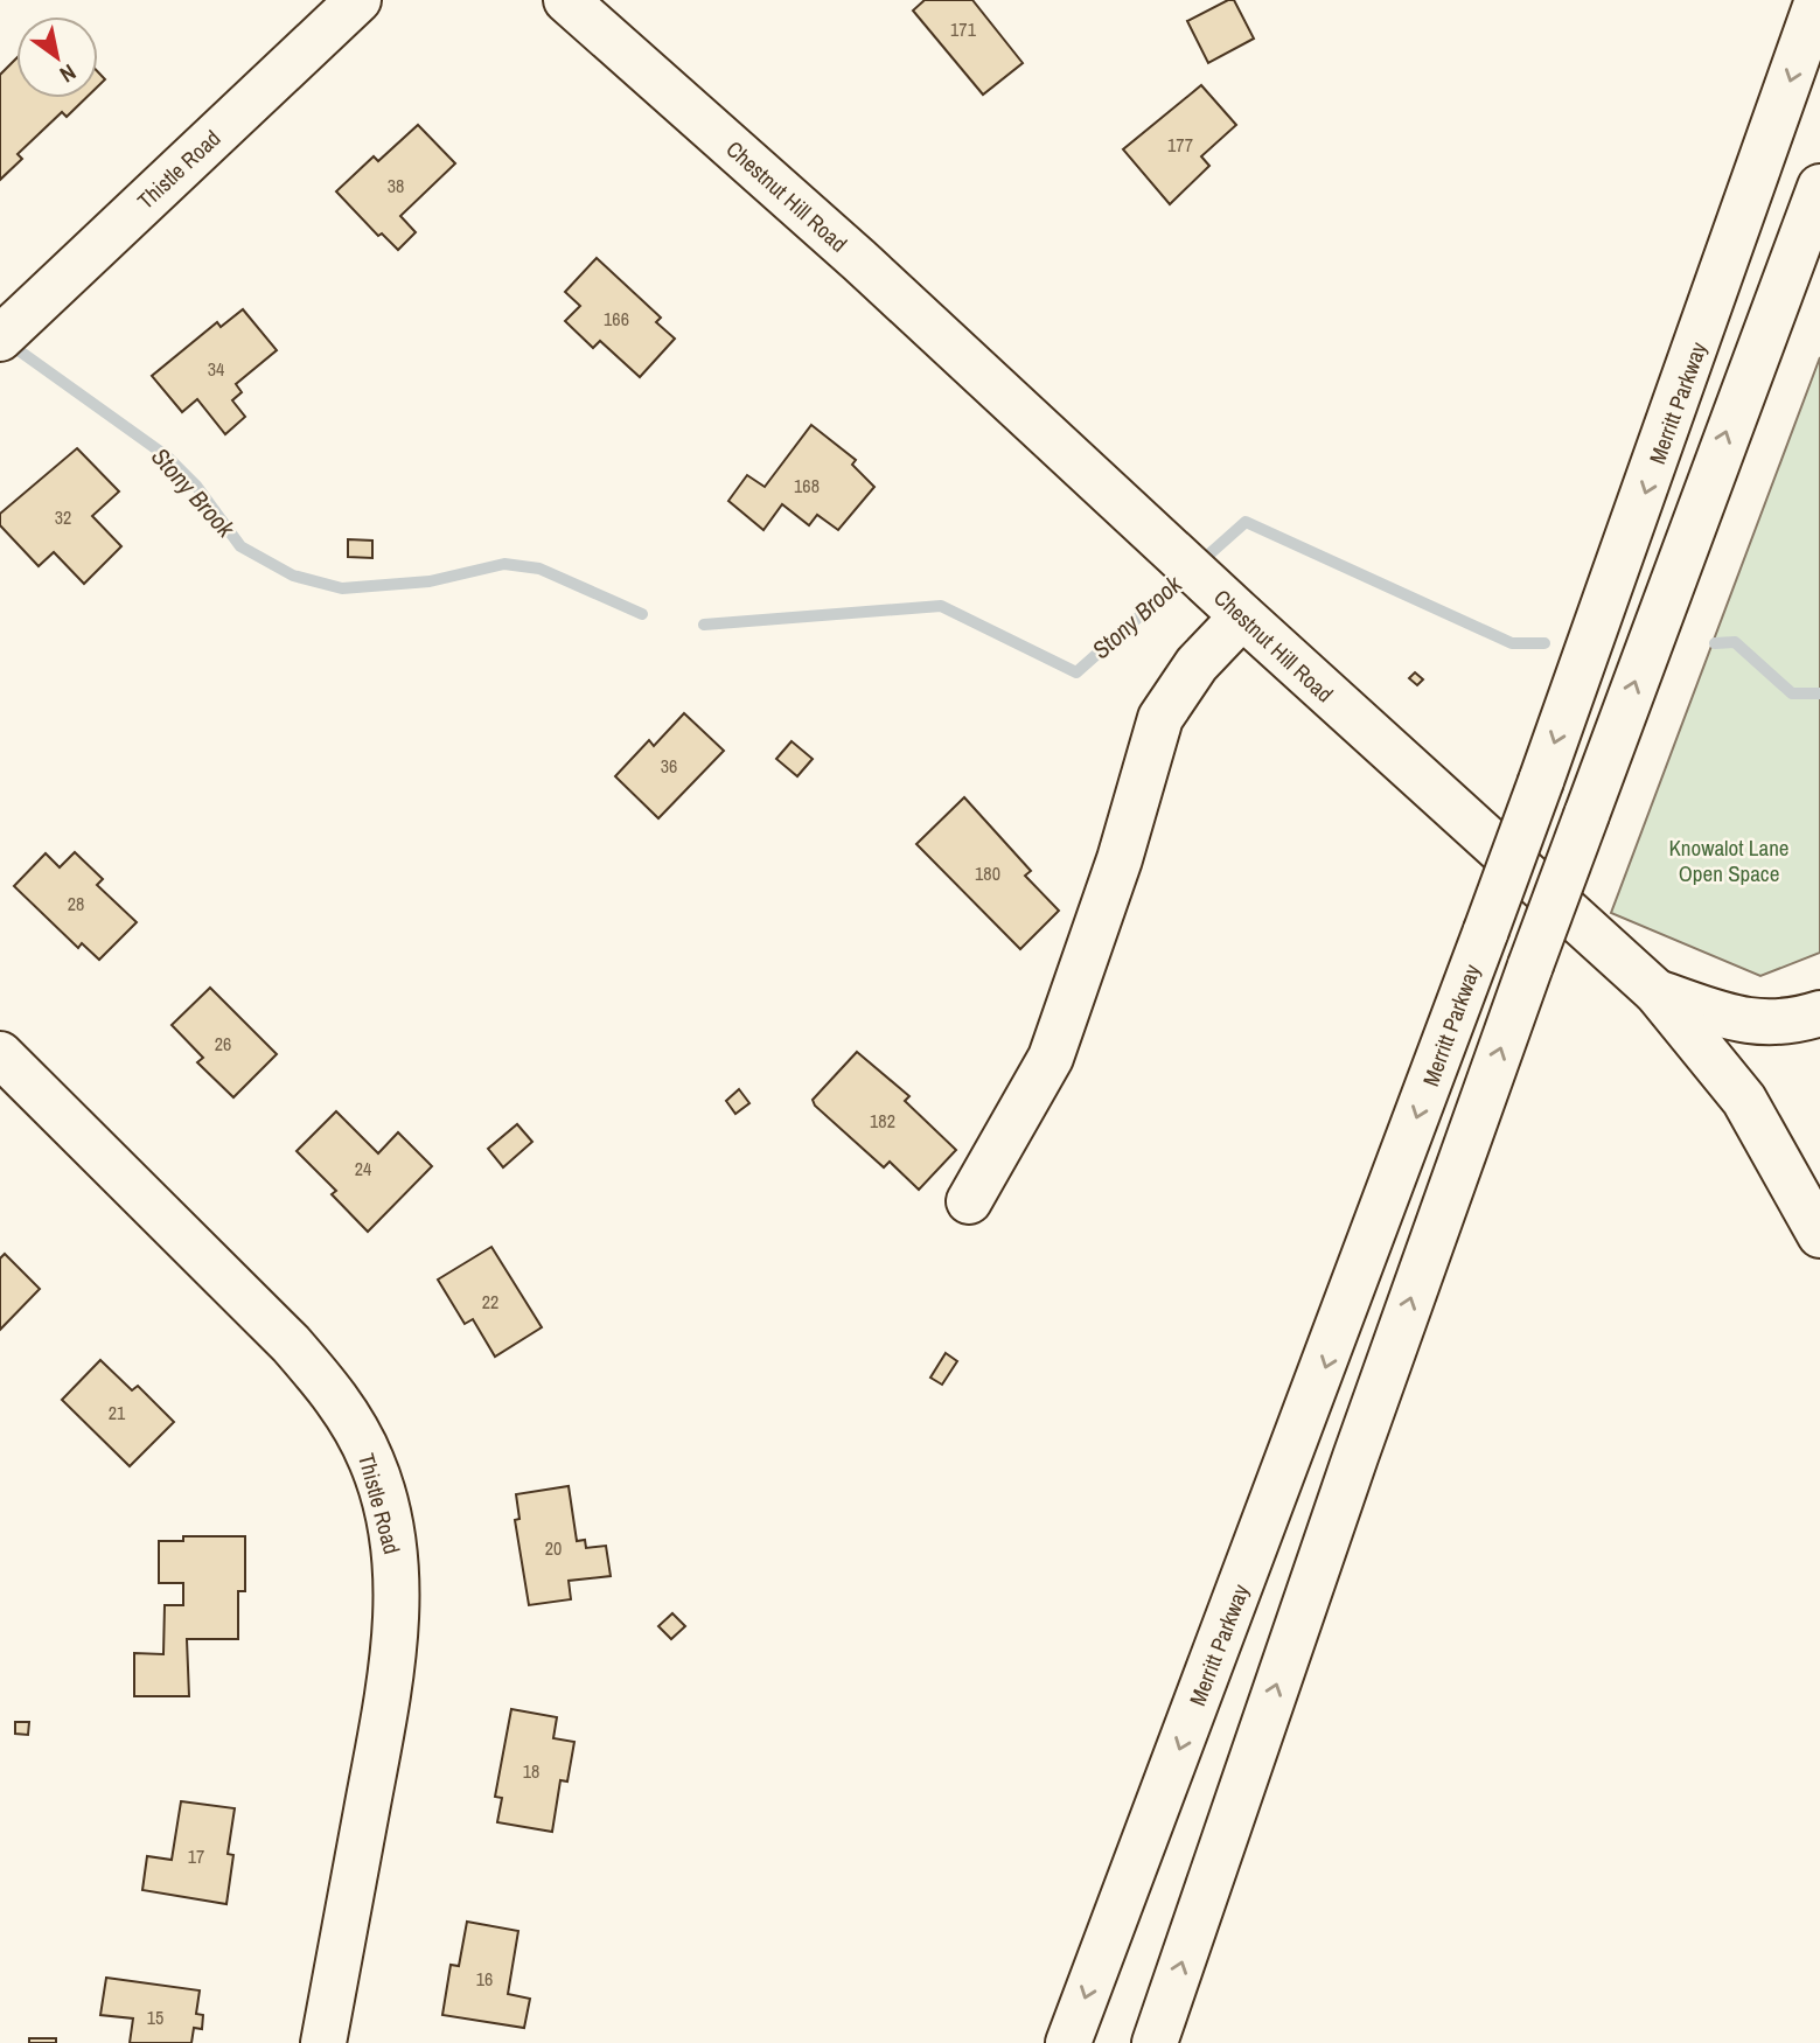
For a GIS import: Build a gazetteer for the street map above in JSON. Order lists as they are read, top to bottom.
{
  "streets": {
    "main road": ["Thistle Road", "Chestnut Hill Road", "Merritt Parkway"]
  },
  "water": ["Stony Brook"],
  "parks": ["Knowalot Lane Open Space"],
  "house_numbers": [
    "171",
    "177",
    "38",
    "166",
    "34",
    "168",
    "32",
    "36",
    "180",
    "28",
    "26",
    "182",
    "24",
    "22",
    "21",
    "20",
    "18",
    "17",
    "16",
    "15"
  ],
  "north": "bottom right"
}
